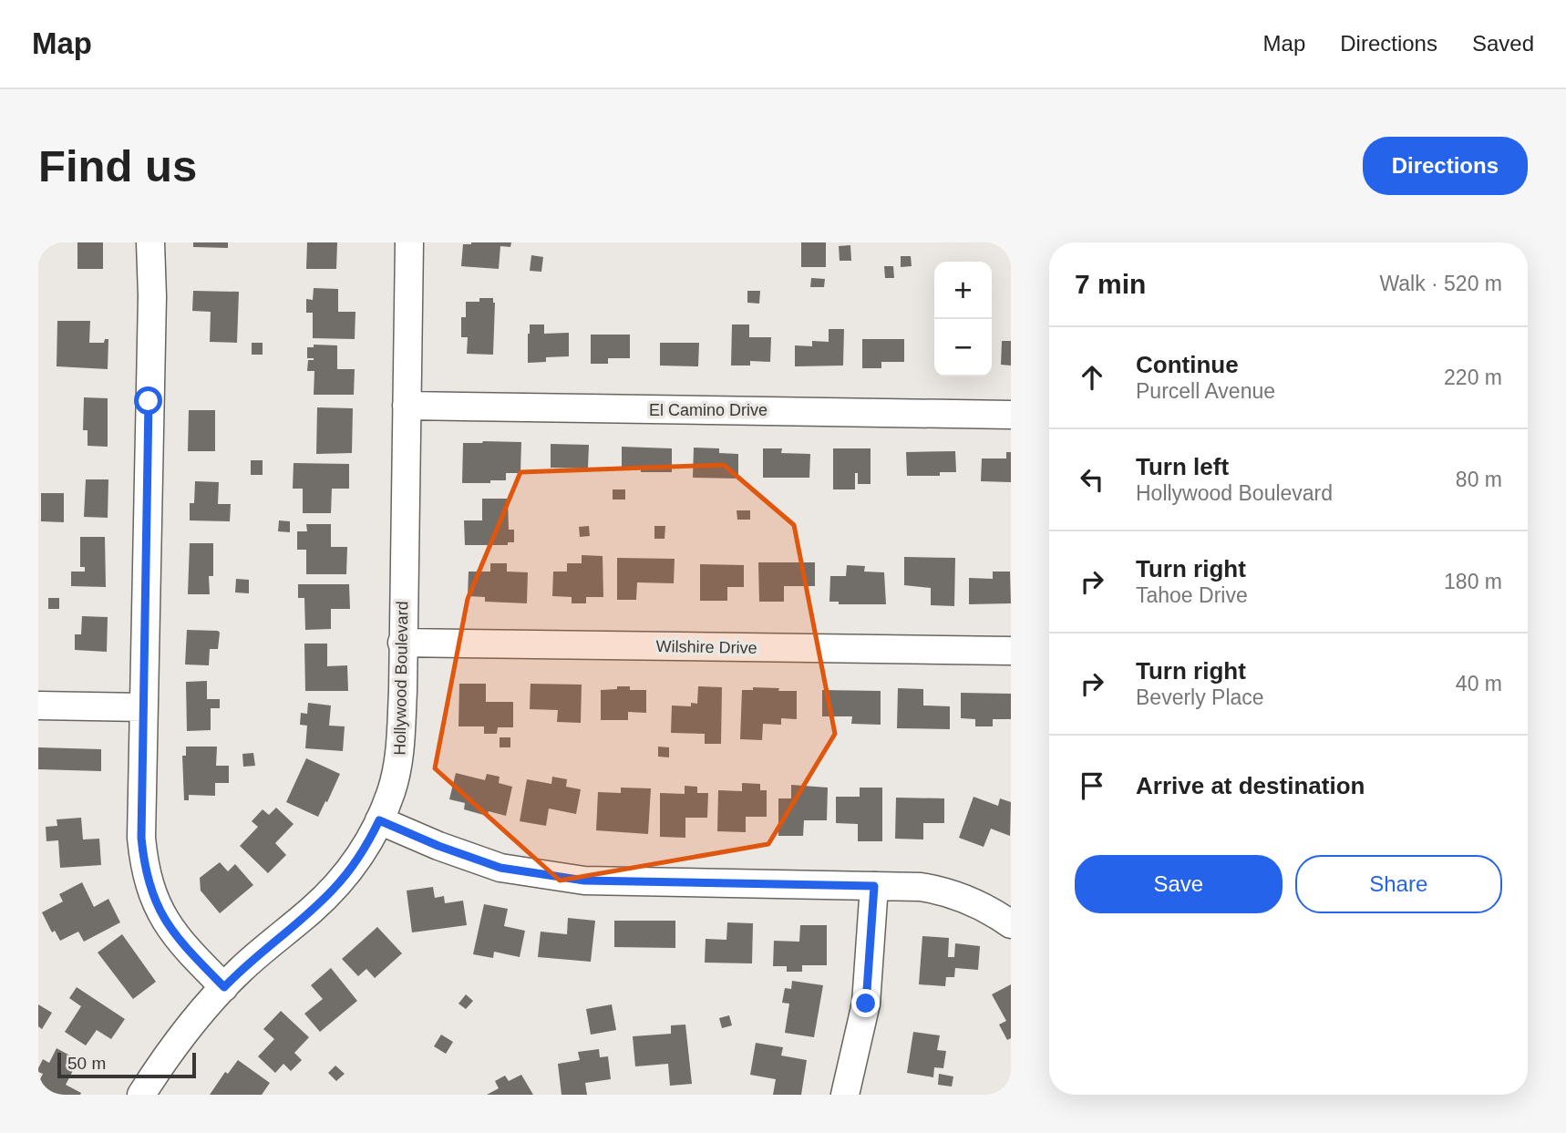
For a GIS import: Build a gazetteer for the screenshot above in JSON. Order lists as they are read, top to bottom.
{
  "streets": {
    "street": ["El Camino Drive", "Wilshire Drive", "Hollywood Boulevard"]
  },
  "crossings": [
    ["El Camino Drive", "Hollywood Boulevard"],
    ["Wilshire Drive", "Hollywood Boulevard"]
  ],
  "scale_bar": "50 m",
  "page": {
    "header": "Map",
    "nav": ["Map", "Directions", "Saved"],
    "buttons": [
      "Directions",
      ["Save", "Share"]
    ],
    "title": "Find us",
    "heading": ["7 min", "Walk · 520 m"],
    "map_buttons": ["+", "−"],
    "list": [
      ["Continue", "Purcell Avenue", "220 m"],
      ["Turn left", "Hollywood Boulevard", "80 m"],
      ["Turn right", "Tahoe Drive", "180 m"],
      ["Turn right", "Beverly Place", "40 m"],
      "Arrive at destination"
    ],
    "scale": "50 m"
  }
}
